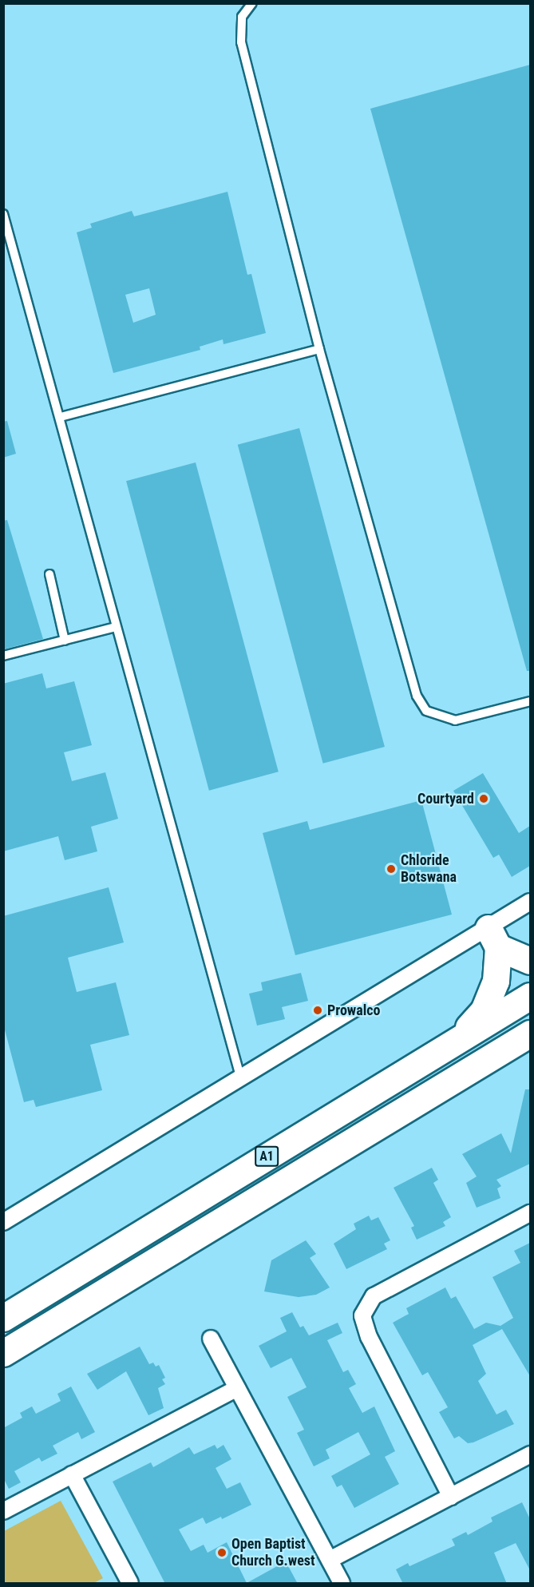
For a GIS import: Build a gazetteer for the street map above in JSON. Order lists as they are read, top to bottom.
{
  "streets": {
    "highway": ["A1"]
  },
  "places": [
    "Courtyard",
    "Chloride Botswana",
    "Prowalco",
    "Open Baptist Church G.west"
  ]
}
